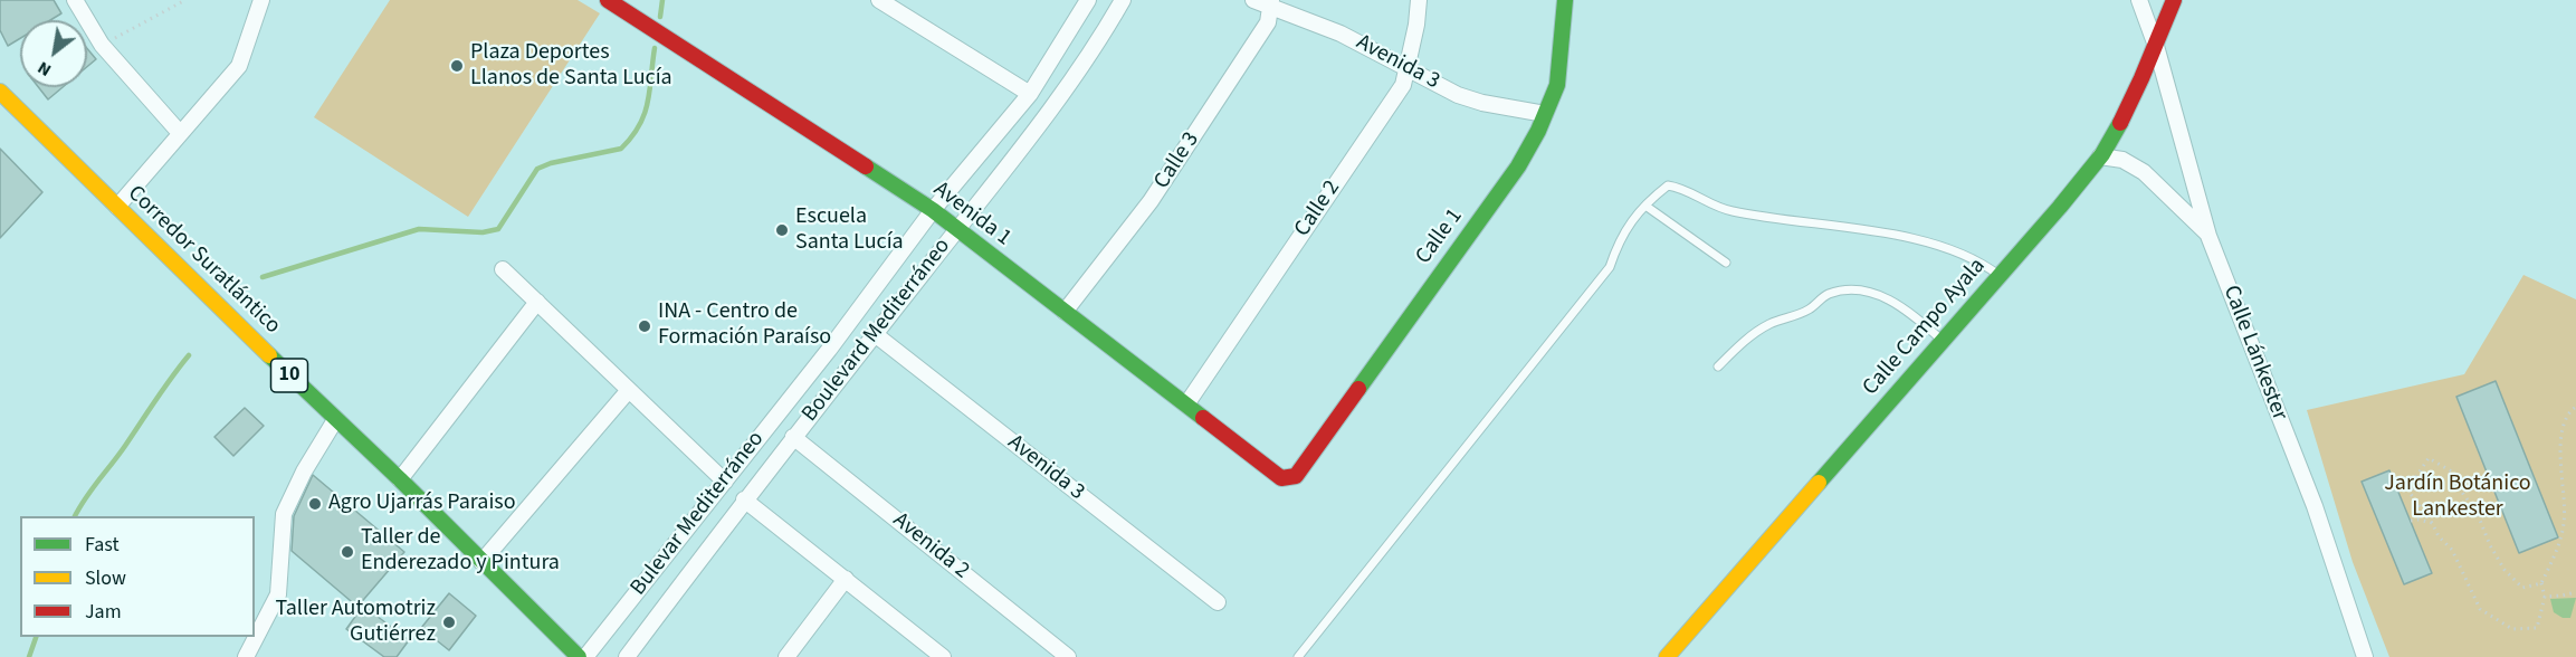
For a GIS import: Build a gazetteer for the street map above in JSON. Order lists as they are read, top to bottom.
{
  "streets": {
    "street": [
      "Avenida 3",
      "Calle 3",
      "Calle 2",
      "Avenida 1",
      "Calle 1",
      "Corredor Suratlántico",
      "Calle Campo Ayala",
      "Boulevard Mediterráneo",
      "Calle Lánkester",
      "10",
      "Bulevar Mediterráneo",
      "Avenida 2"
    ]
  },
  "crossings": [
    ["Avenida 3", "Calle 3"],
    ["Avenida 3", "Calle 2"],
    ["Avenida 3", "Calle 1"],
    ["Avenida 3", "Boulevard Mediterráneo"],
    ["Calle 3", "Avenida 1"],
    ["Calle 2", "Avenida 1"],
    ["Avenida 1", "Calle 1"],
    ["Avenida 1", "Boulevard Mediterráneo"],
    ["Avenida 1", "Bulevar Mediterráneo"],
    ["Calle Campo Ayala", "Calle Lánkester"],
    ["Boulevard Mediterráneo", "Bulevar Mediterráneo"],
    ["Boulevard Mediterráneo", "Avenida 2"]
  ],
  "parks": ["Jardín Botánico Lankester"],
  "places": [
    "Plaza Deportes Llanos de Santa Lucía",
    "Escuela Santa Lucía",
    "INA - Centro de Formación Paraíso",
    "Agro Ujarrás Paraiso",
    "Taller de Enderezado y Pintura",
    "Taller Automotriz Gutiérrez"
  ],
  "legend": ["Fast", "Slow", "Jam"],
  "north": "bottom left"
}
